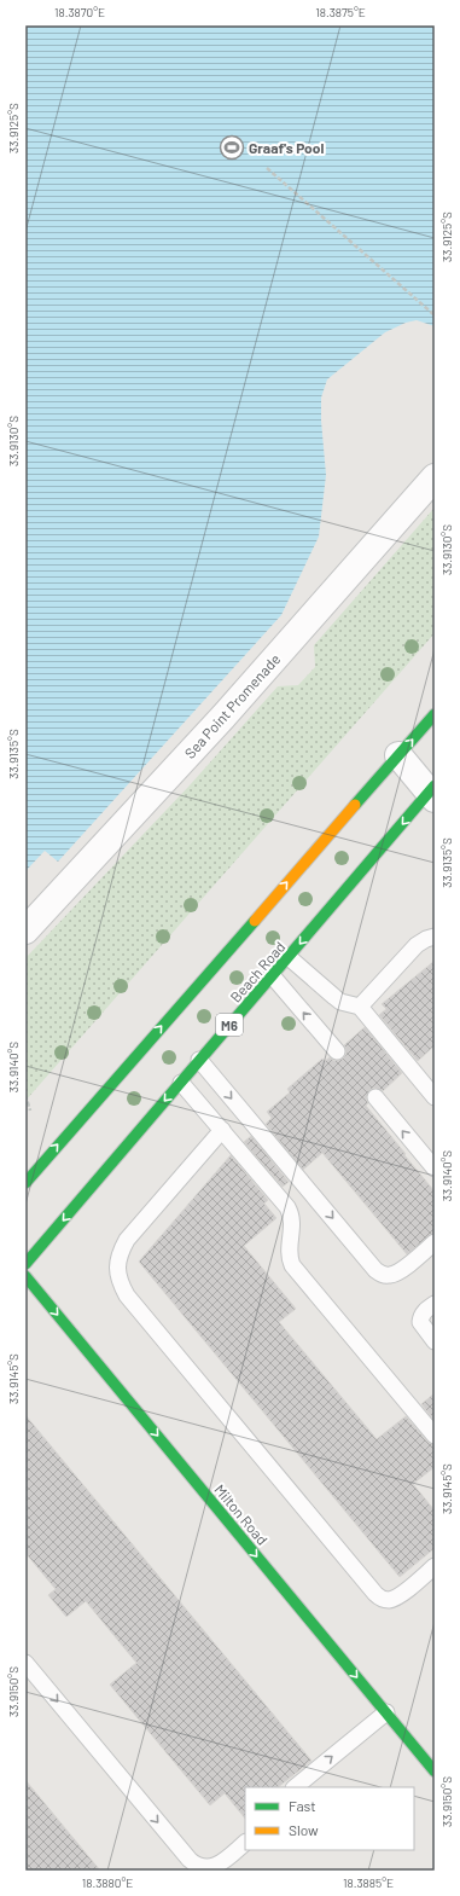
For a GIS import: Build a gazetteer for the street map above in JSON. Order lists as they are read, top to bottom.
{
  "streets": {
    "main road": ["Beach Road", "M6", "Milton Road"],
    "street": ["Sea Point Promenade"]
  },
  "one_way": ["Milton Road"],
  "places": {
    "sports": ["Graaf's Pool"]
  },
  "legend": ["Fast", "Slow"],
  "coordinates": [
    "18.3870°E",
    "18.3875°E",
    "33.9125°S",
    "33.9130°S",
    "33.9135°S",
    "33.9140°S",
    "33.9145°S",
    "33.9150°S",
    "18.3880°E",
    "18.3885°E"
  ]
}
